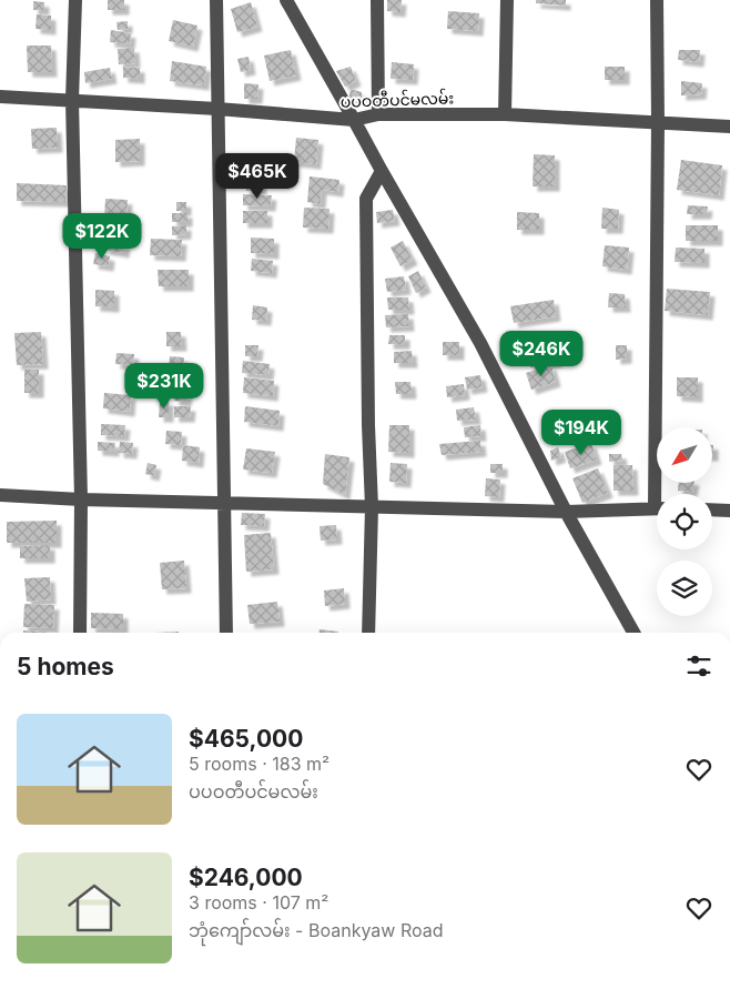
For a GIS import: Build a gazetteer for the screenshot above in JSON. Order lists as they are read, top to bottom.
{
  "streets": {
    "street": ["ပပဝတီပင်မလမ်း"]
  },
  "north": "bottom left",
  "page": {
    "price": [
      "$465K",
      "$122K",
      "$246K",
      "$231K",
      "$194K"
    ],
    "heading": "5 homes",
    "list": [
      {
        "name": "$465,000",
        "note": "5 rooms · 183 m² · ပပဝတီပင်မလမ်း"
      },
      {
        "name": "$246,000",
        "note": "3 rooms · 107 m² · ဘုံကျော်လမ်း - Boankyaw Road"
      }
    ]
  }
}
